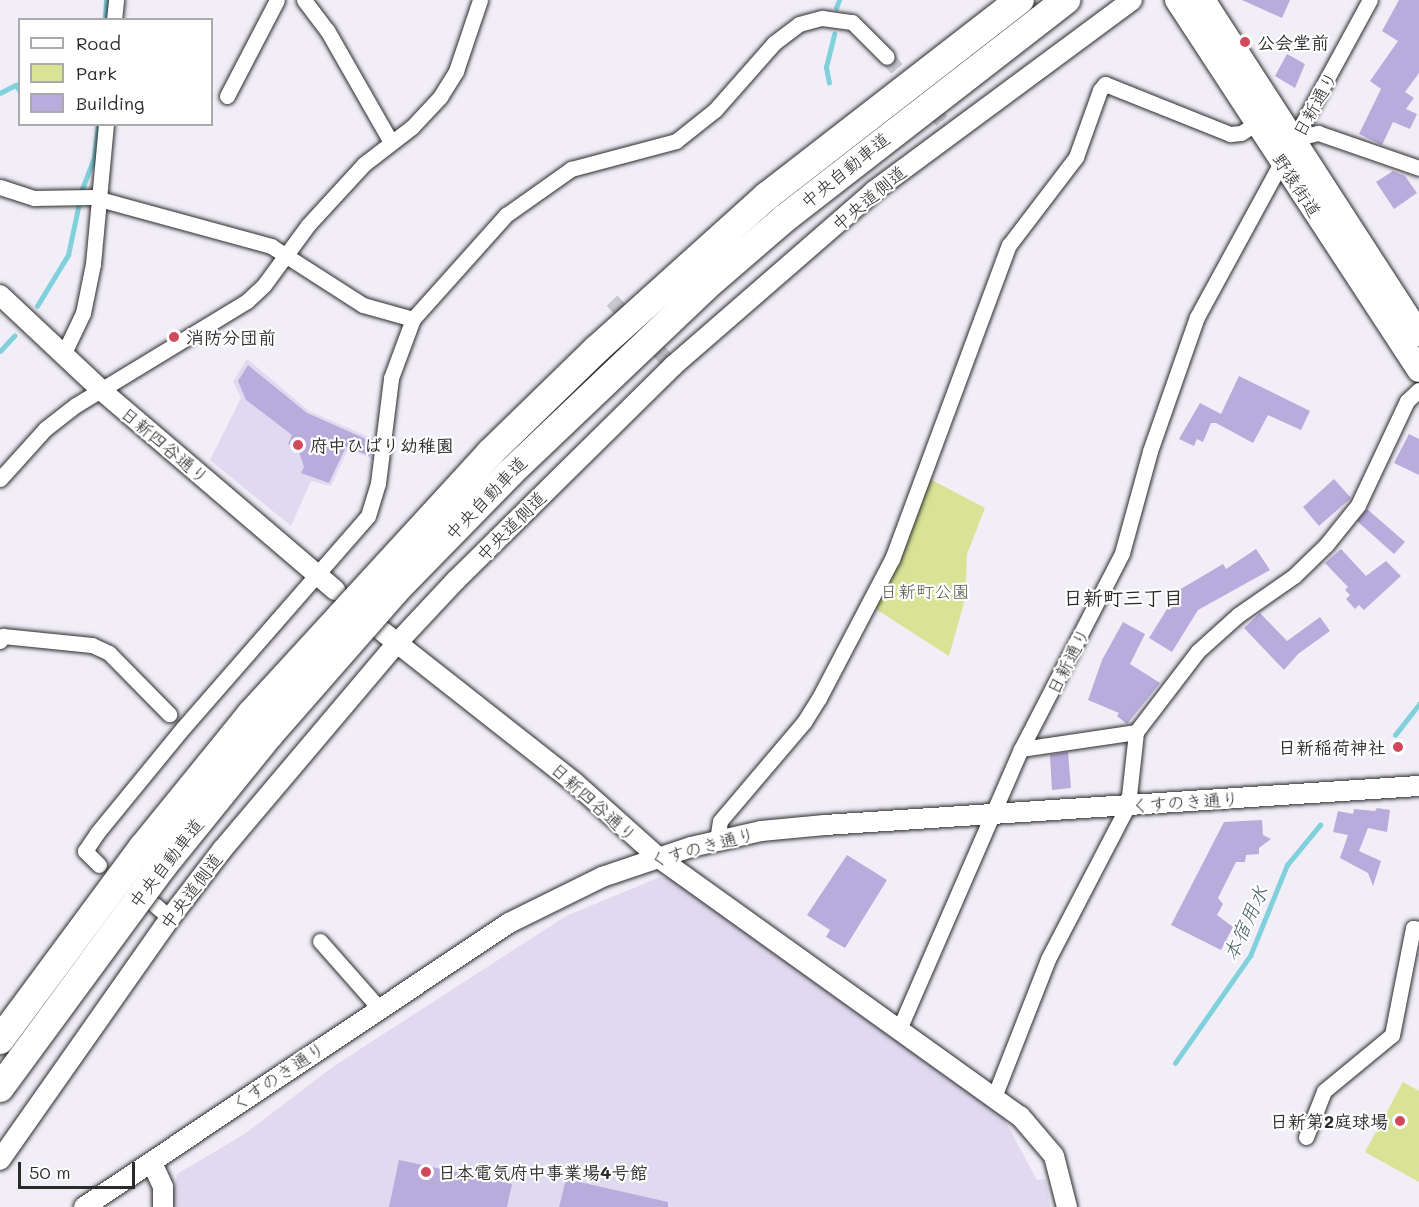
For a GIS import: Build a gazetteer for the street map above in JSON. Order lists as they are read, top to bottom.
{
  "streets": {
    "highway": ["中央自動車道"],
    "main road": ["野猿街道"],
    "street": [
      "日新通り",
      "中央道側道",
      "日新四谷通り",
      "くすのき通り"
    ]
  },
  "crossings": [
    ["日新通り", "野猿街道"],
    ["日新通り", "日新四谷通り"],
    ["日新通り", "くすのき通り"],
    ["中央道側道", "日新四谷通り"],
    ["日新四谷通り", "くすのき通り"]
  ],
  "districts": ["日新町三丁目"],
  "water": ["本宿用水"],
  "parks": ["日新町公園"],
  "places": [
    "公会堂前",
    "消防分団前",
    "府中ひばり幼稚園",
    "日新稲荷神社",
    "日新第2庭球場",
    "日本電気府中事業場4号館"
  ],
  "legend": ["Road", "Park", "Building"],
  "scale_bar": "50 m"
}
